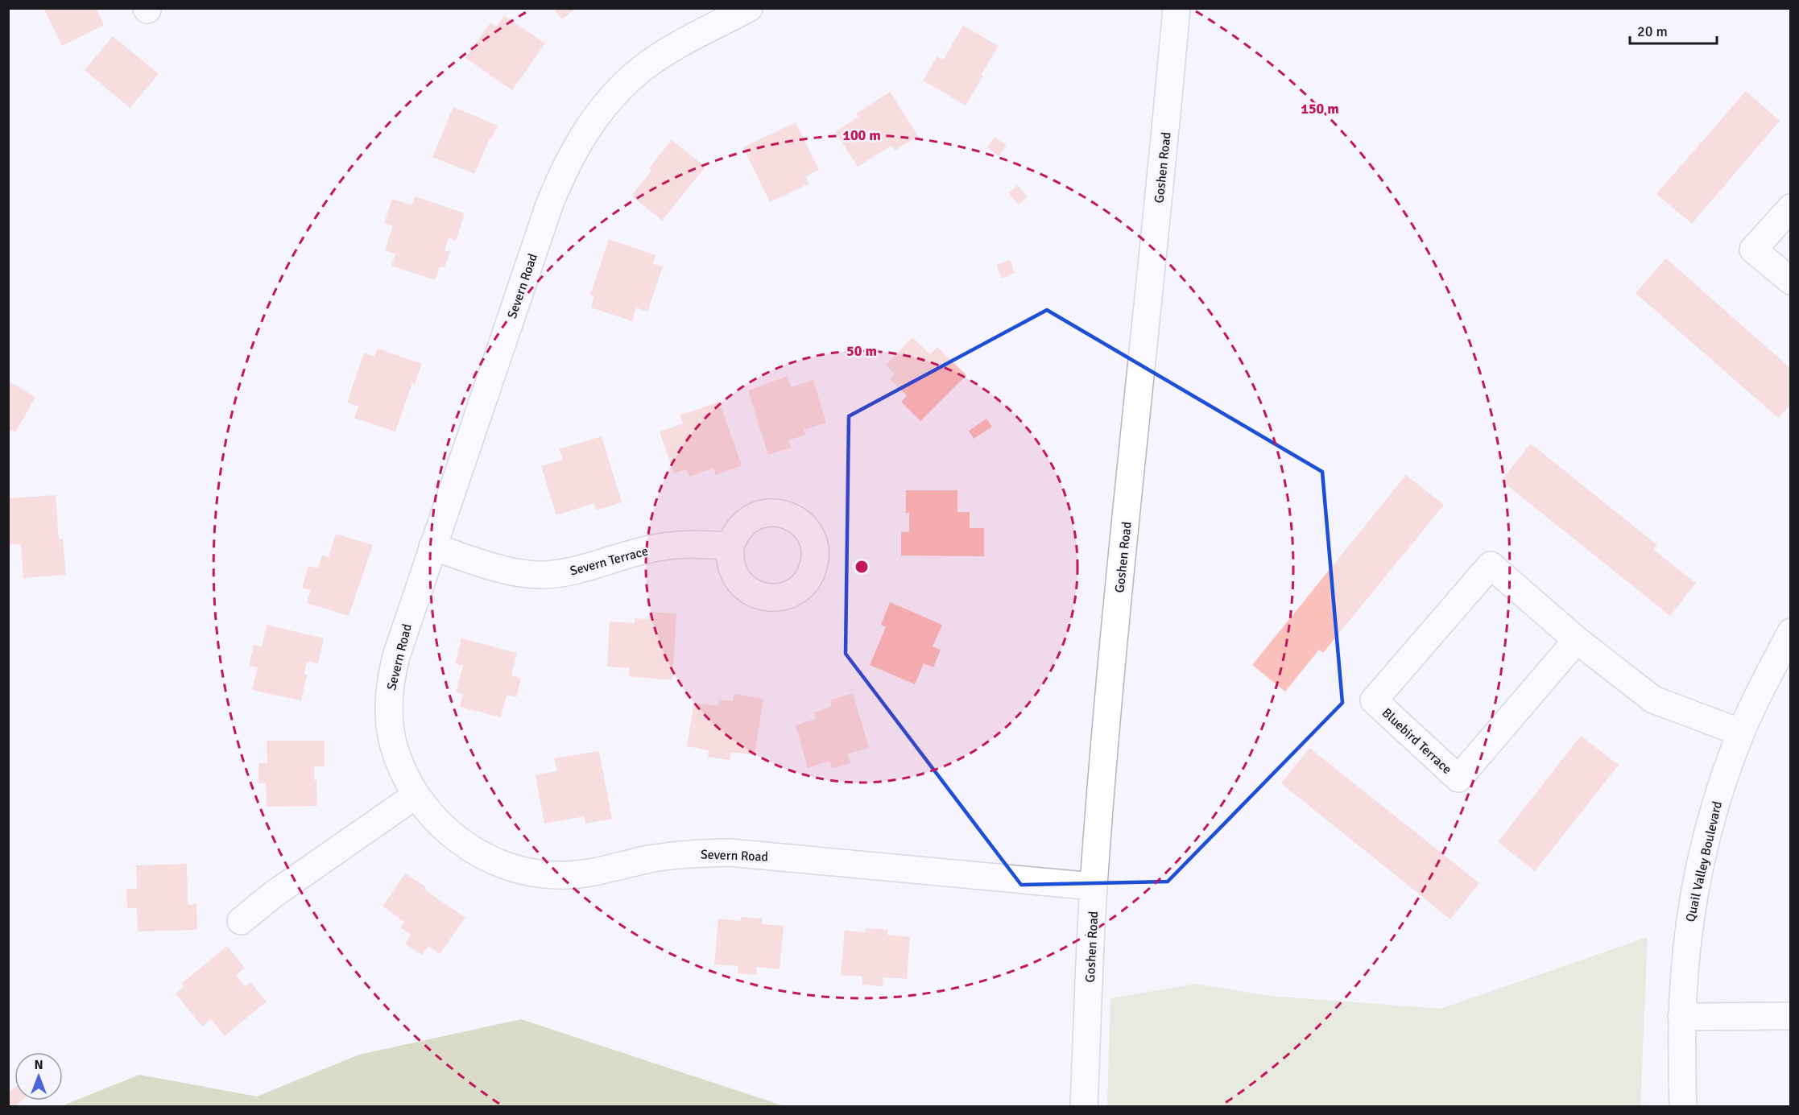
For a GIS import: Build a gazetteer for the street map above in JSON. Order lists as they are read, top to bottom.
{
  "streets": {
    "street": [
      "Goshen Road",
      "Severn Road",
      "Severn Terrace",
      "Bluebird Terrace",
      "Quail Valley Boulevard"
    ]
  },
  "crossings": [
    ["Goshen Road", "Severn Road"],
    ["Severn Road", "Severn Terrace"],
    ["Bluebird Terrace", "Quail Valley Boulevard"]
  ],
  "scale_bar": "20 m",
  "north": "top",
  "rings": ["150 m", "100 m", "50 m"]
}
